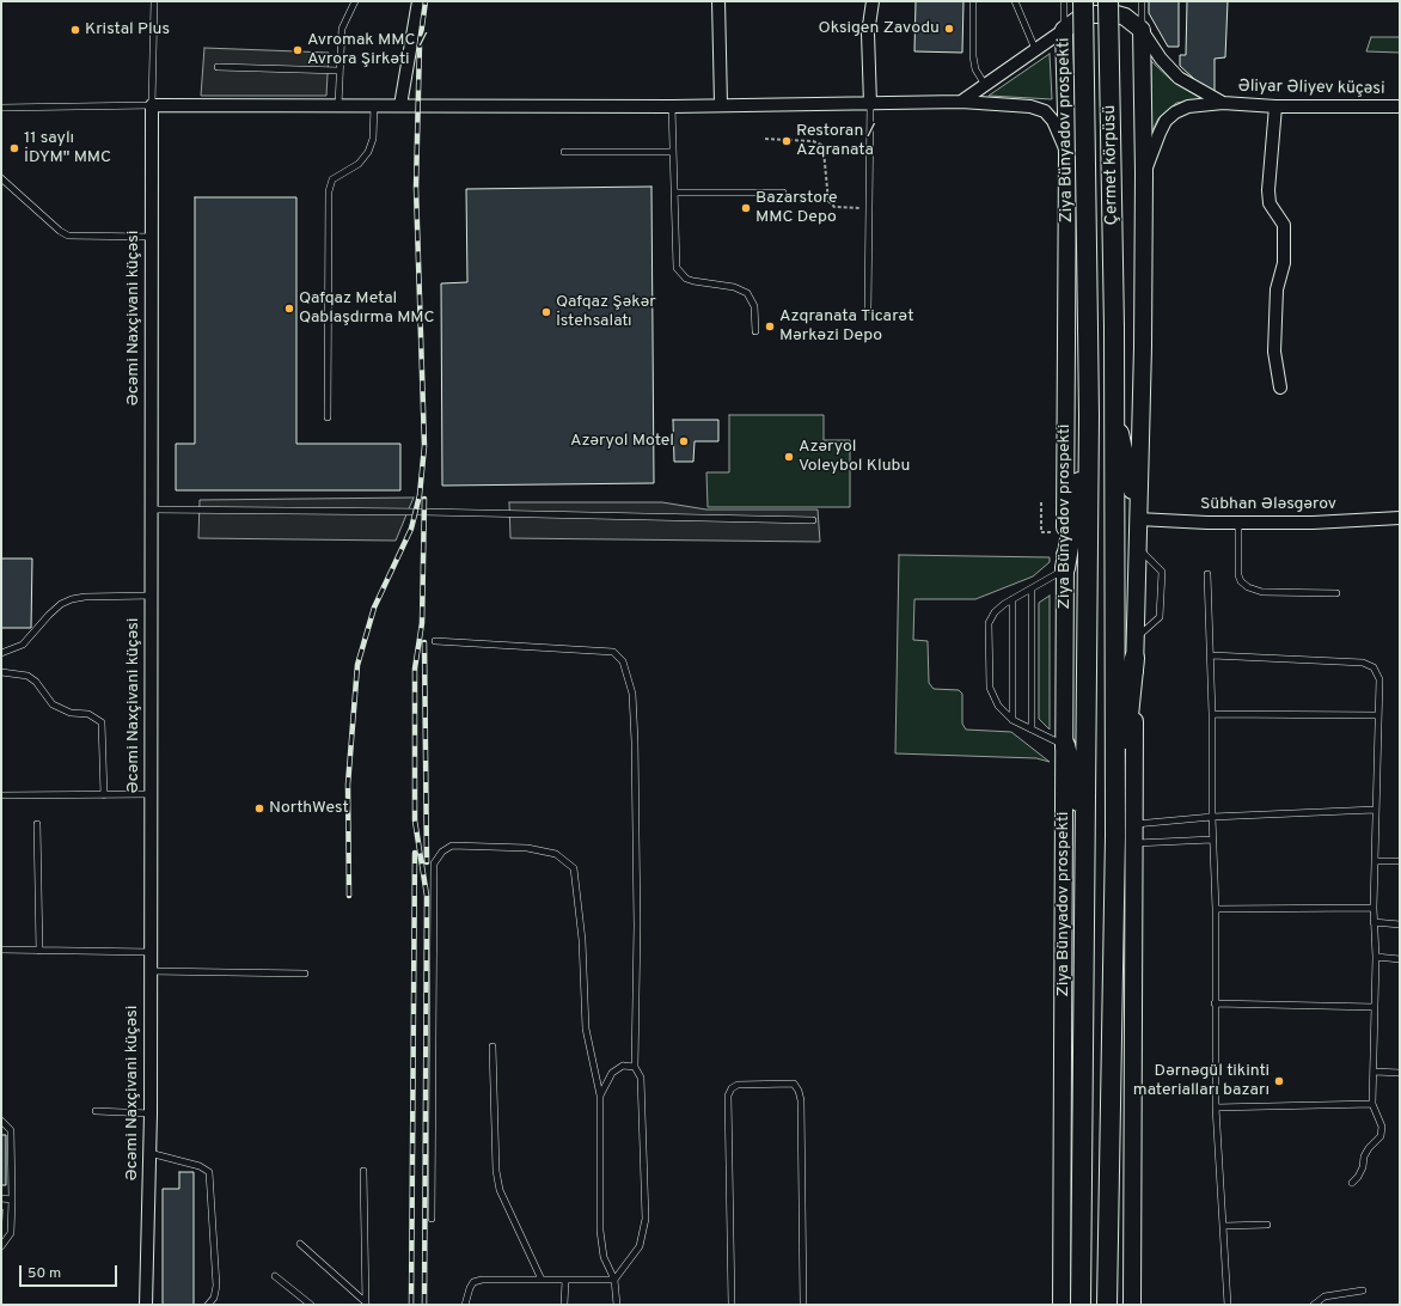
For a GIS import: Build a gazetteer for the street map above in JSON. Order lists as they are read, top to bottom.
{
  "streets": {
    "main road": ["Ziya Bünyadov prospekti", "Çermet körpüsü"],
    "street": ["Əliyar Əliyev küçəsi", "Əcəmi Naxçivani küçəsi", "Sübhan Ələsgərov"]
  },
  "crossings": [
    ["Əliyar Əliyev küçəsi", "Ziya Bünyadov prospekti"],
    ["Ziya Bünyadov prospekti", "Çermet körpüsü"]
  ],
  "places": [
    "Oksigen Zavodu",
    "Kristal Plus",
    "Avromak MMC / Avrora Şirkəti",
    "Restoran / Azqranata",
    "11 saylı İDYM\" MMC",
    "Bazarstore MMC Depo",
    "Qafqaz Metal Qablaşdırma MMC",
    "Qafqaz Şəkər İstehsalatı",
    "Azqranata Ticarət Mərkəzi Depo",
    "Azəryol Motel",
    "Azəryol Voleybol Klubu",
    "NorthWest",
    "Dərnəgül tikinti materialları bazarı"
  ],
  "scale_bar": "50 m"
}
